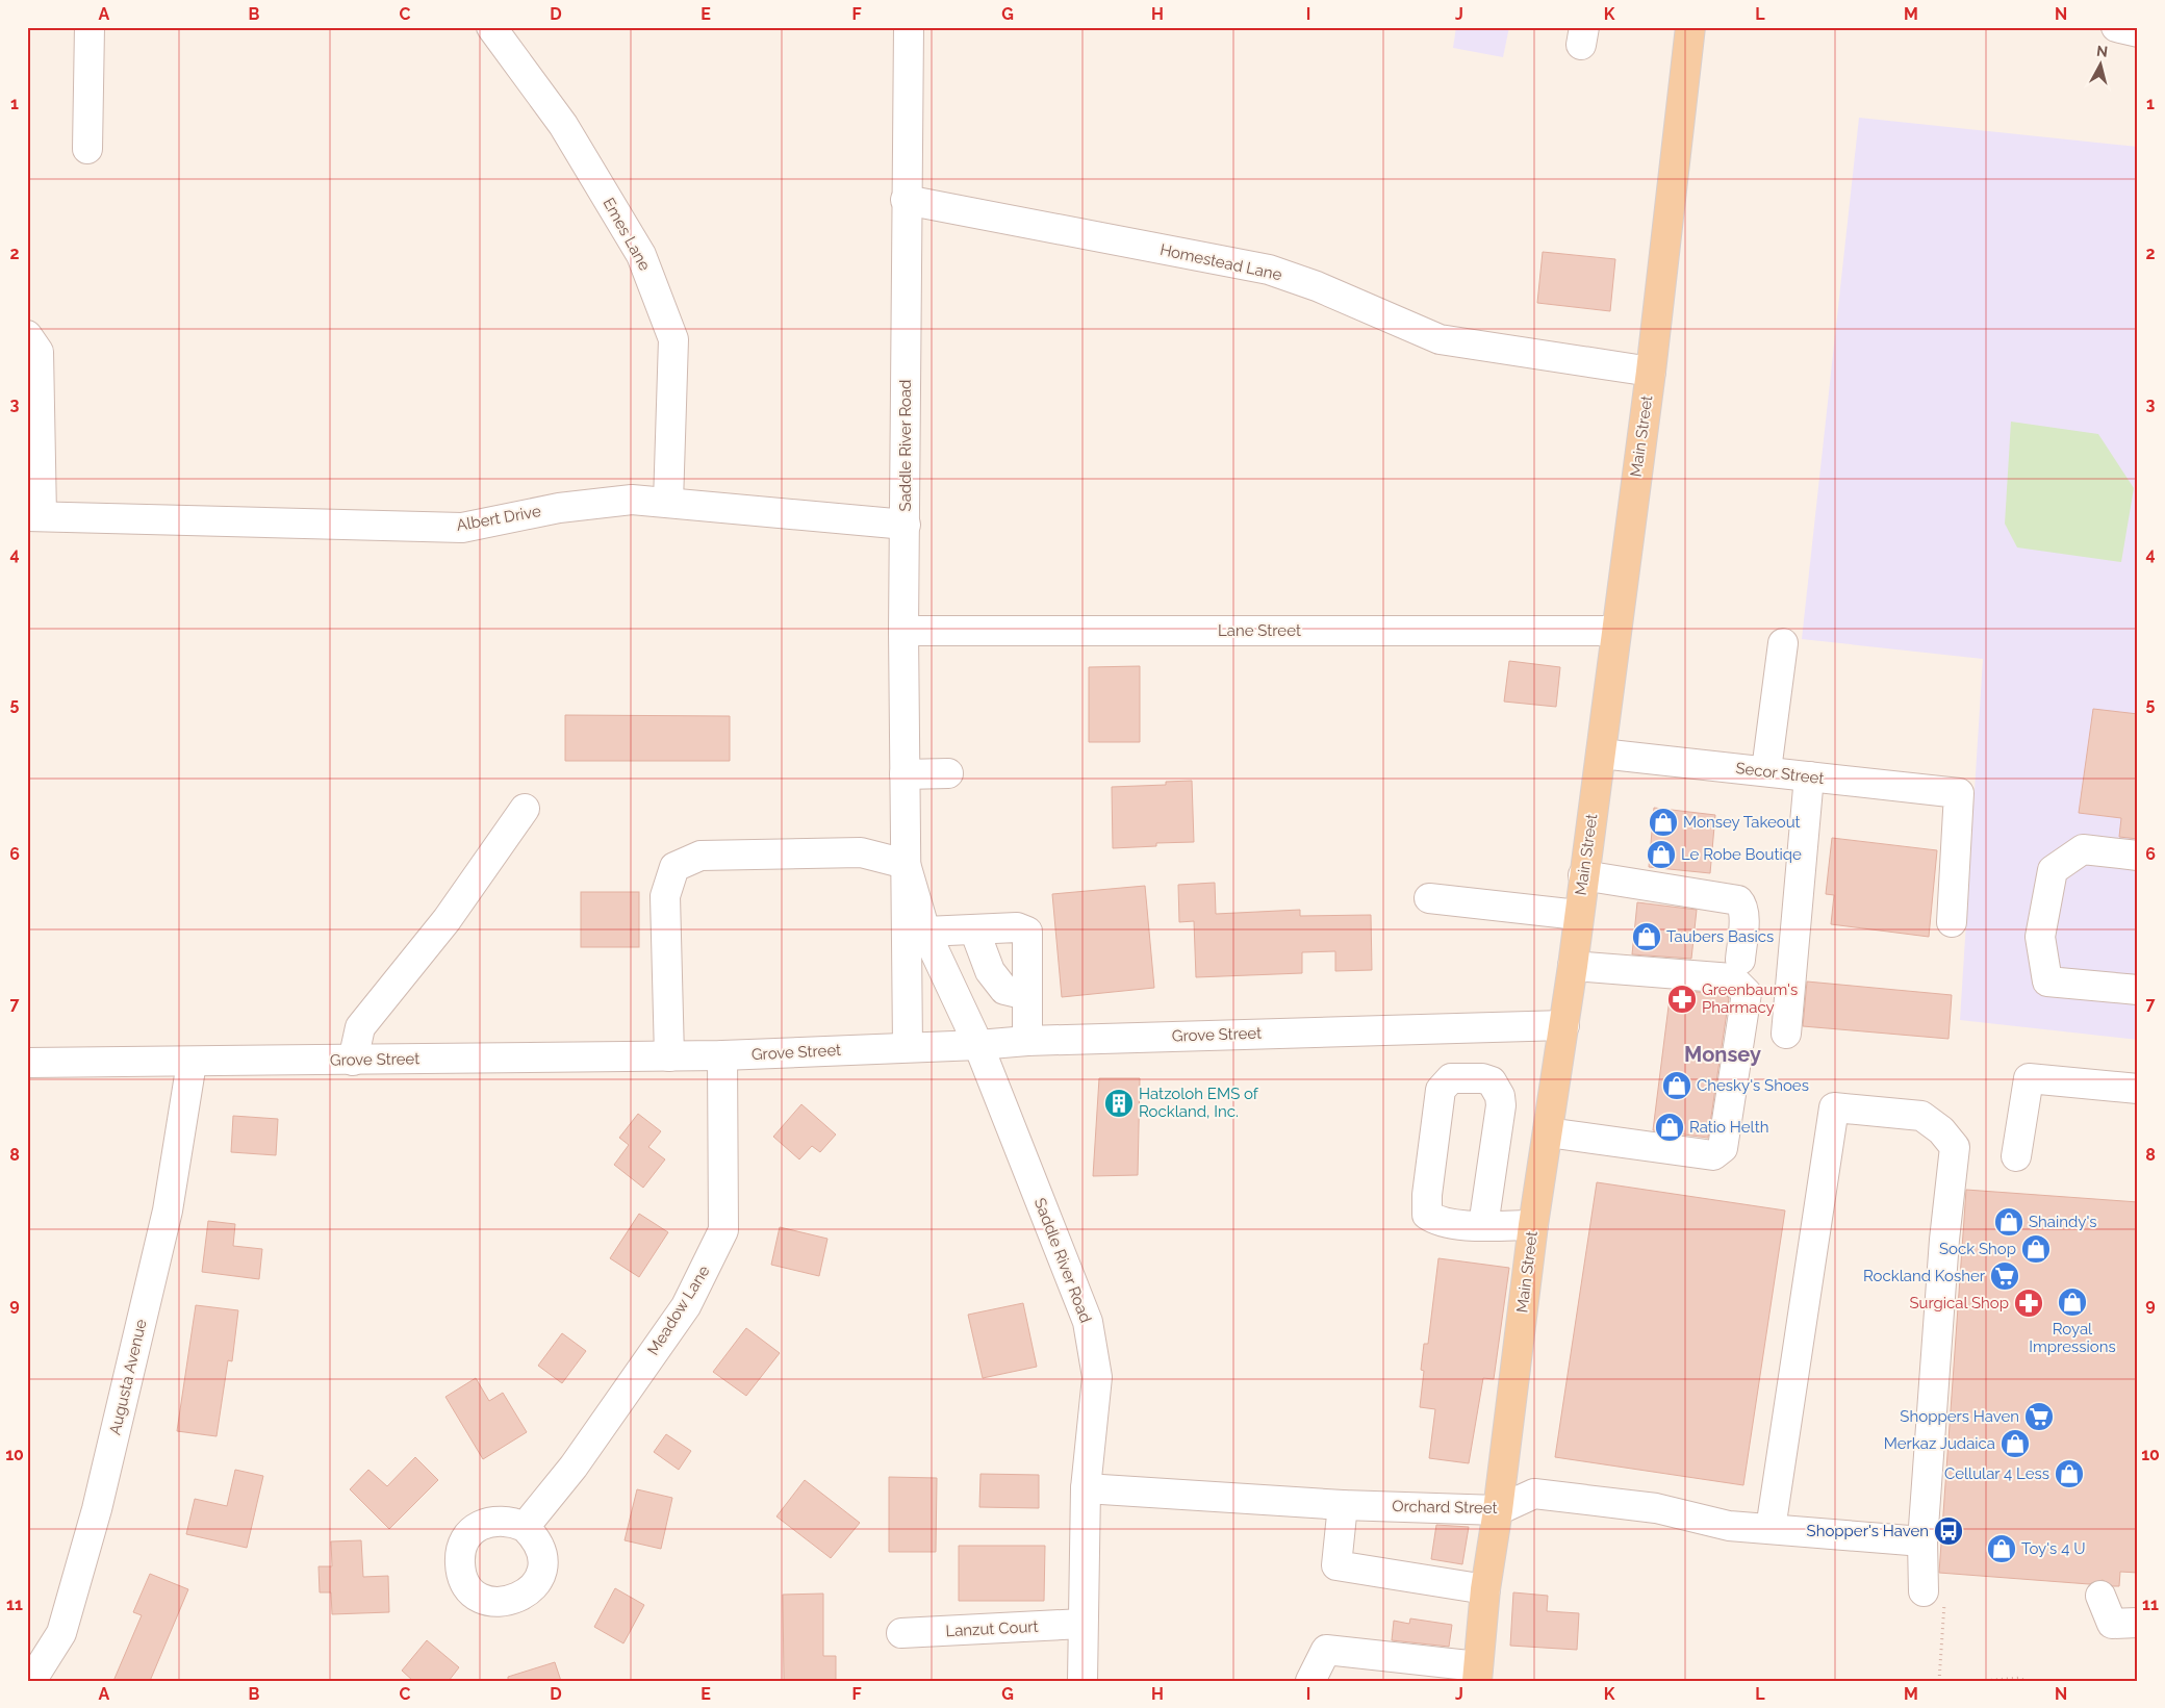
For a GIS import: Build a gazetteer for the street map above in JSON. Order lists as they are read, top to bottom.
{
  "streets": {
    "main road": ["Main Street"],
    "street": [
      "Emes Lane",
      "Homestead Lane",
      "Saddle River Road",
      "Albert Drive",
      "Lane Street",
      "Secor Street",
      "Grove Street",
      "Meadow Lane",
      "Augusta Avenue",
      "Orchard Street",
      "Lanzut Court"
    ]
  },
  "crossings": [
    ["Emes Lane", "Albert Drive"],
    ["Homestead Lane", "Main Street"],
    ["Homestead Lane", "Saddle River Road"],
    ["Main Street", "Lane Street"],
    ["Main Street", "Secor Street"],
    ["Main Street", "Grove Street"],
    ["Main Street", "Orchard Street"],
    ["Saddle River Road", "Albert Drive"],
    ["Saddle River Road", "Lane Street"],
    ["Saddle River Road", "Grove Street"],
    ["Saddle River Road", "Orchard Street"],
    ["Saddle River Road", "Lanzut Court"],
    ["Grove Street", "Meadow Lane"],
    ["Grove Street", "Augusta Avenue"]
  ],
  "districts": ["Monsey"],
  "places": {
    "shop": [
      "Monsey Takeout",
      "Le Robe Boutiqe",
      "Taubers Basics",
      "Chesky's Shoes",
      "Ratio Helth",
      "Shaindy's",
      "Sock Shop",
      "Royal Impressions",
      "Merkaz Judaica",
      "Cellular 4 Less",
      "Toy's 4 U"
    ],
    "pharmacy": ["Greenbaum's Pharmacy", "Surgical Shop"],
    "building": ["Hatzoloh EMS of Rockland, Inc."],
    "supermarket": ["Rockland Kosher", "Shoppers Haven"],
    "bus stop": ["Shopper's Haven"]
  },
  "north": "top",
  "grid": {
    "columns": [
      "A",
      "B",
      "C",
      "D",
      "E",
      "F",
      "G",
      "H",
      "I",
      "J",
      "K",
      "L",
      "M",
      "N"
    ],
    "rows": [
      "1",
      "2",
      "3",
      "4",
      "5",
      "6",
      "7",
      "8",
      "9",
      "10",
      "11"
    ]
  }
}
